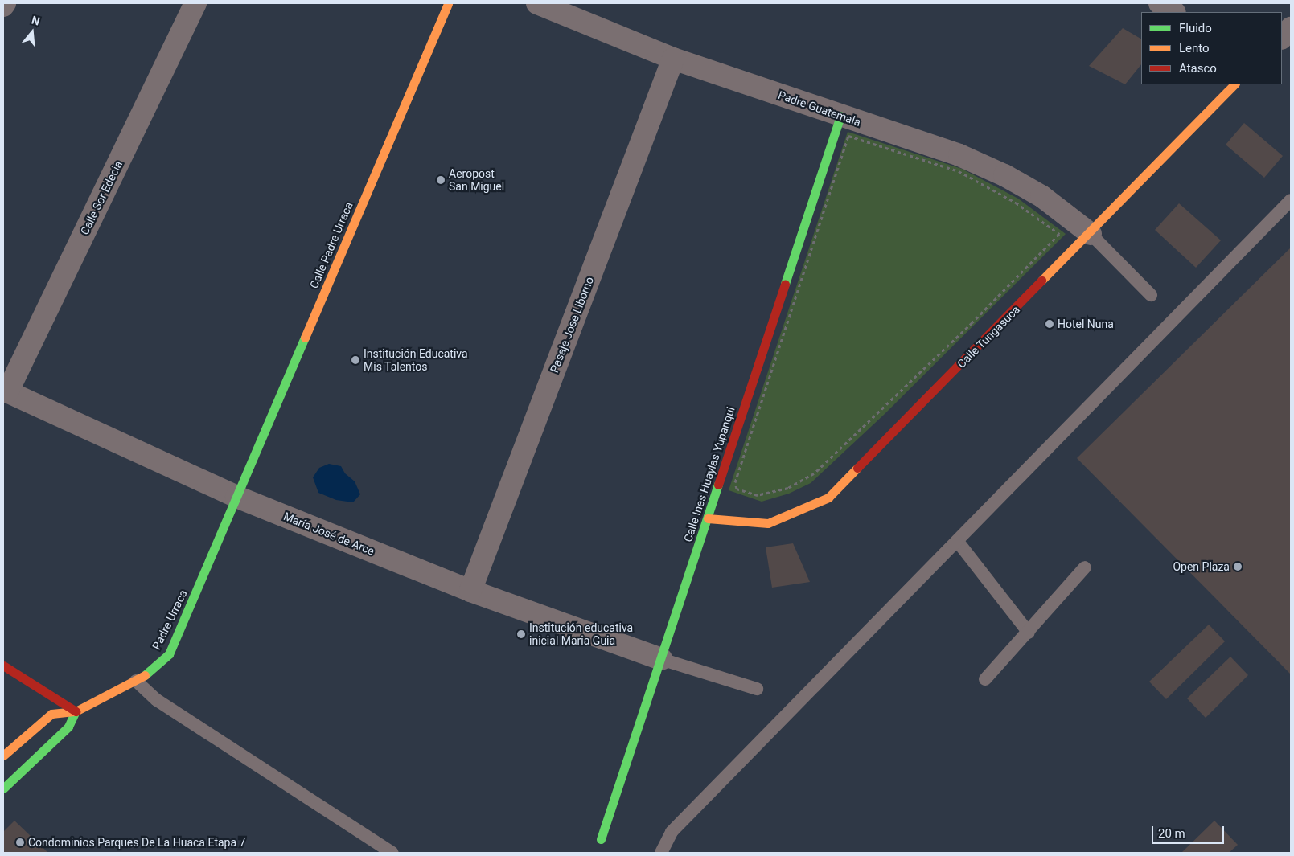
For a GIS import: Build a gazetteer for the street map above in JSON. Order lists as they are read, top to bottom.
{
  "streets": {
    "street": [
      "Padre Guatemala",
      "Calle Sor Edecia",
      "Calle Padre Urraca",
      "Pasaje Jose Liborno",
      "Calle Tungasuca",
      "Calle Ines Huaylas Yupanqui",
      "María José de Arce",
      "Padre Urraca"
    ]
  },
  "crossings": [
    ["Padre Guatemala", "Pasaje Jose Liborno"],
    ["Padre Guatemala", "Calle Tungasuca"],
    ["Padre Guatemala", "Calle Ines Huaylas Yupanqui"],
    ["Calle Sor Edecia", "María José de Arce"],
    ["Calle Padre Urraca", "María José de Arce"],
    ["Calle Padre Urraca", "Padre Urraca"],
    ["Pasaje Jose Liborno", "María José de Arce"],
    ["Calle Tungasuca", "Calle Ines Huaylas Yupanqui"],
    ["Calle Ines Huaylas Yupanqui", "María José de Arce"],
    ["María José de Arce", "Padre Urraca"]
  ],
  "places": [
    "Aeropost San Miguel",
    "Hotel Nuna",
    "Institución Educativa Mis Talentos",
    "Open Plaza",
    "Institución educativa inicial Maria Guia",
    "Condominios Parques De La Huaca Etapa 7"
  ],
  "legend": ["Fluido", "Lento", "Atasco"],
  "scale_bar": "20 m",
  "north": "top"
}
